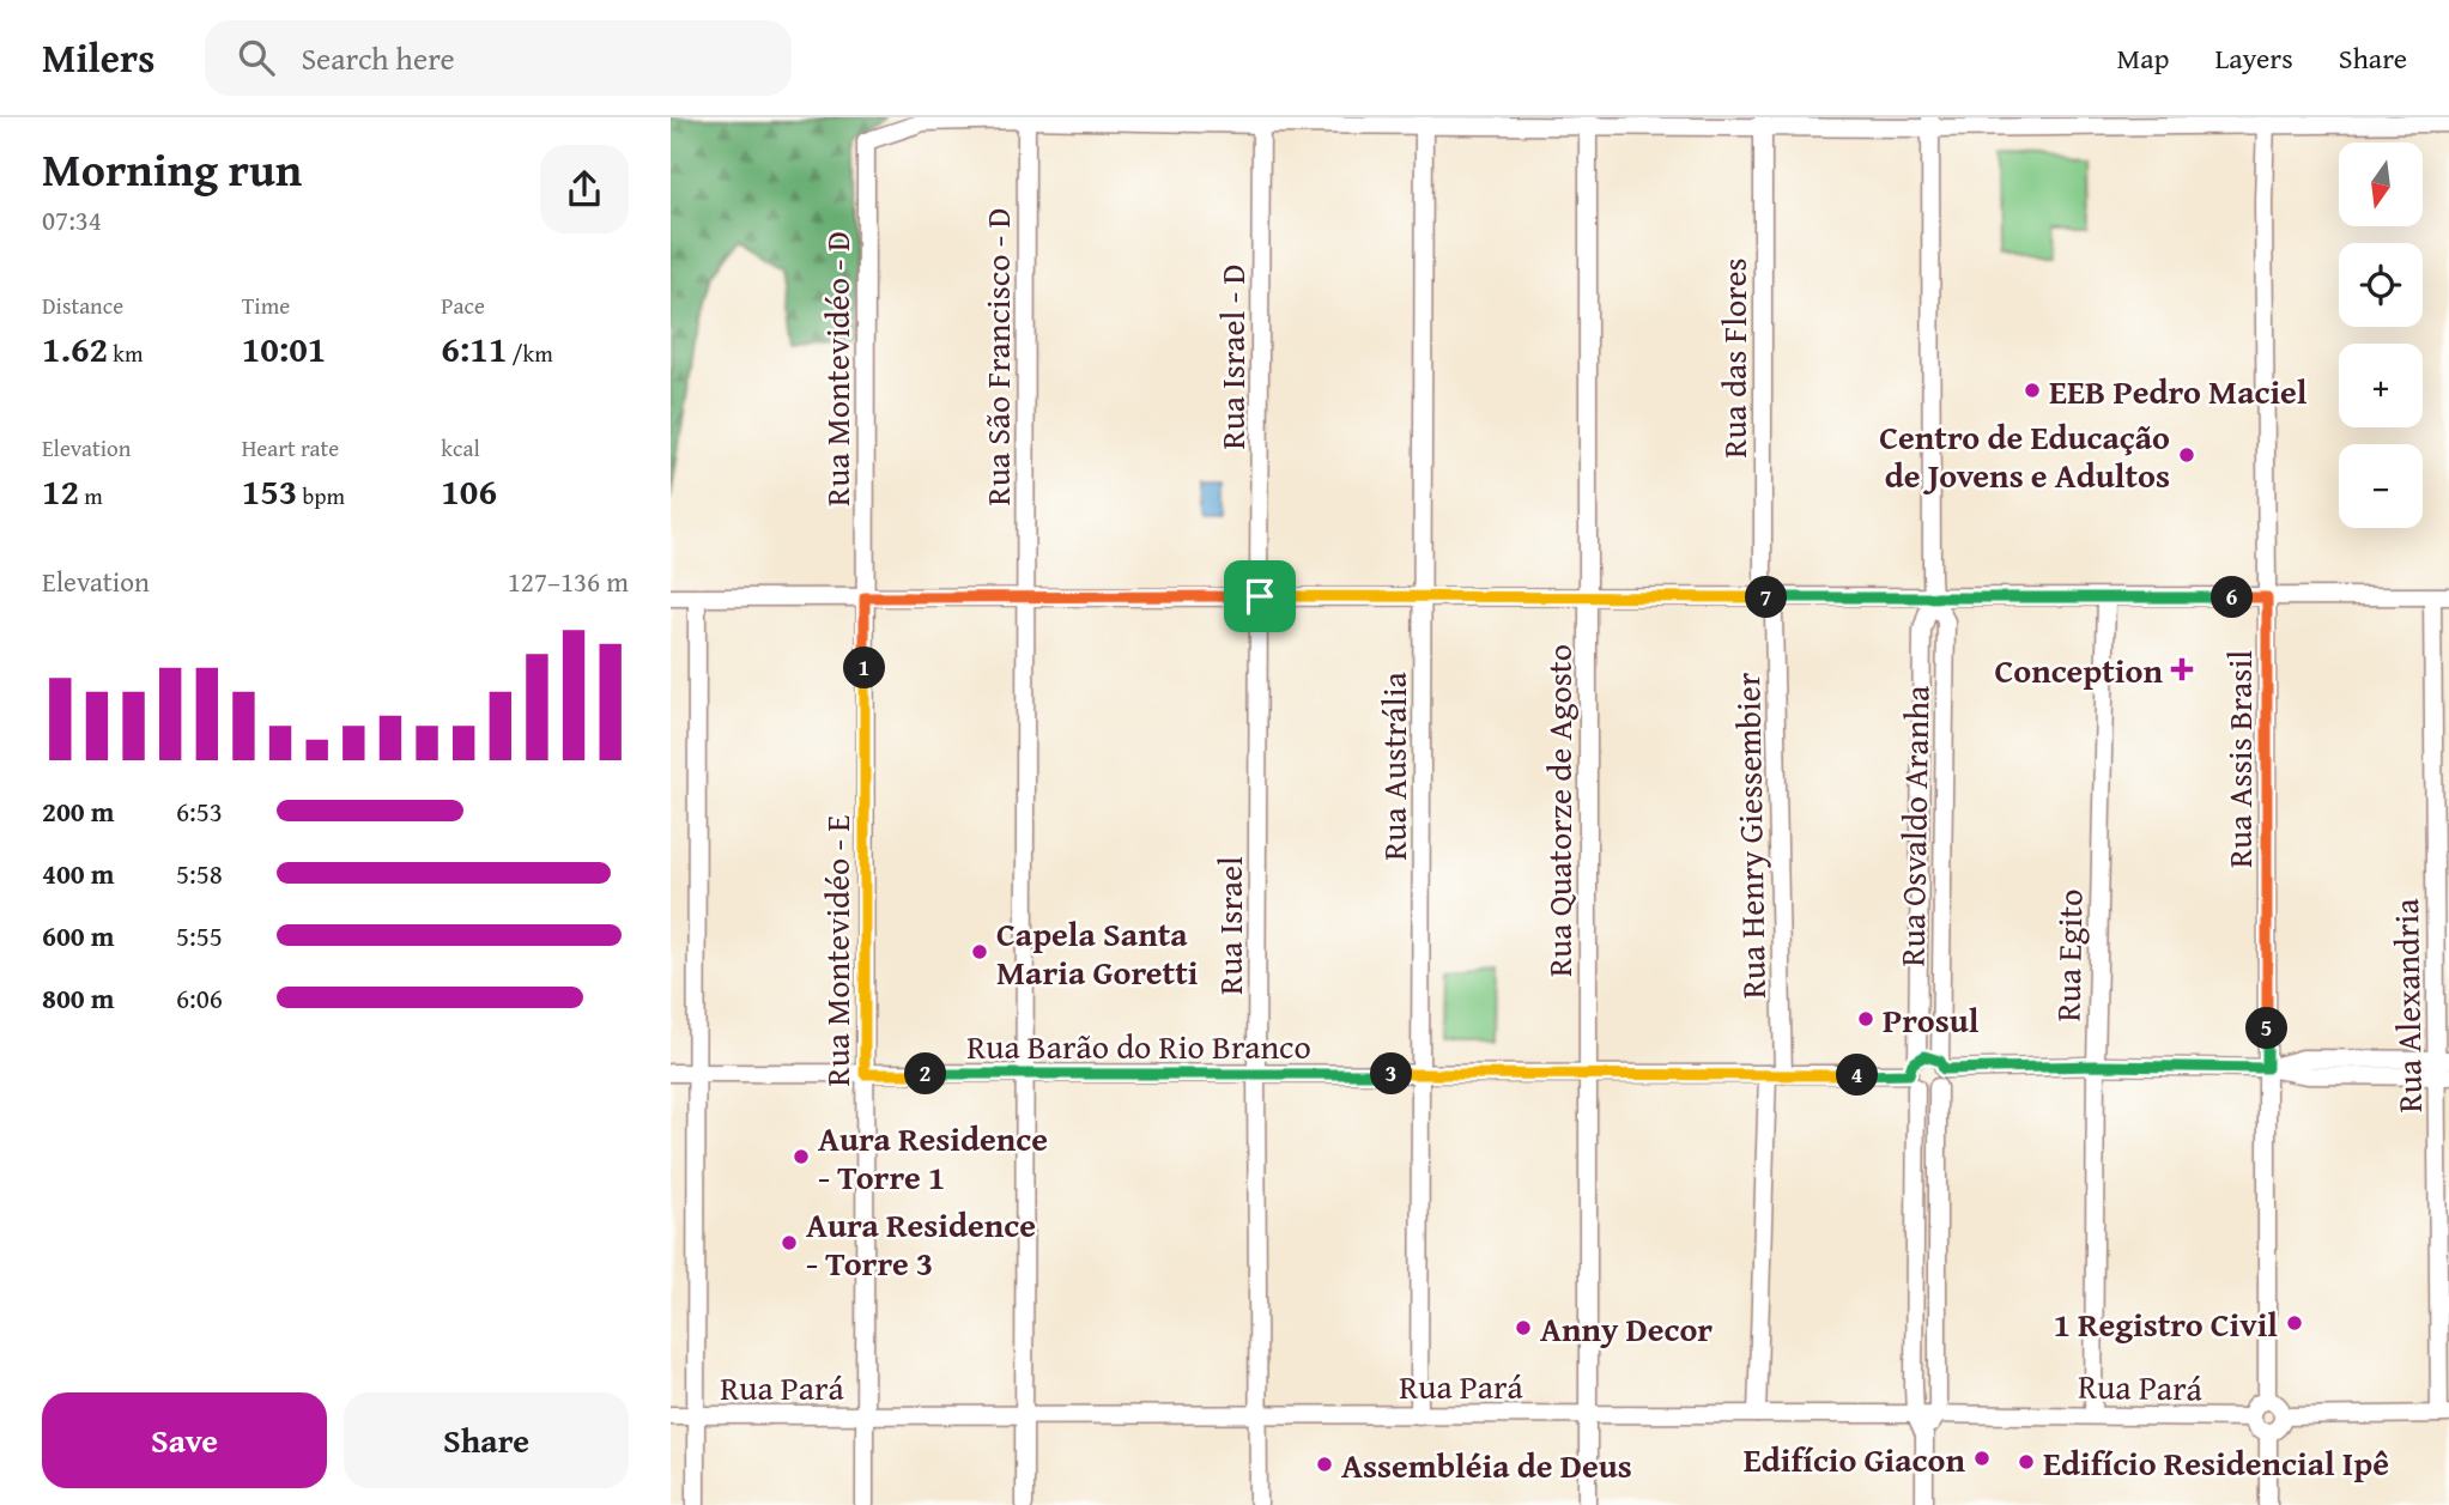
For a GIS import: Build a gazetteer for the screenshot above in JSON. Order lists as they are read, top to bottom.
{
  "streets": {
    "street": [
      "Rua São Francisco - D",
      "Rua Israel - D",
      "Rua das Flores",
      "Rua Montevidéo - D",
      "Rua Assis Brasil",
      "Rua Austrália",
      "Rua Quatorze de Agosto",
      "Rua Osvaldo Aranha",
      "Rua Henry Giessembier",
      "Rua Israel",
      "Rua Montevidéo - E",
      "Rua Egito",
      "Rua Alexandria",
      "Rua Barão do Rio Branco",
      "Rua Pará"
    ]
  },
  "crossings": [
    ["Rua São Francisco - D", "Rua Montevidéo - D"],
    ["Rua São Francisco - D", "Rua Barão do Rio Branco"],
    ["Rua São Francisco - D", "Rua Pará"],
    ["Rua Israel - D", "Rua Israel"],
    ["Rua das Flores", "Rua Henry Giessembier"],
    ["Rua Montevidéo - D", "Rua Montevidéo - E"],
    ["Rua Assis Brasil", "Rua Pará"],
    ["Rua Austrália", "Rua Barão do Rio Branco"],
    ["Rua Austrália", "Rua Pará"],
    ["Rua Quatorze de Agosto", "Rua Barão do Rio Branco"],
    ["Rua Quatorze de Agosto", "Rua Pará"],
    ["Rua Osvaldo Aranha", "Rua Barão do Rio Branco"],
    ["Rua Osvaldo Aranha", "Rua Pará"],
    ["Rua Henry Giessembier", "Rua Barão do Rio Branco"],
    ["Rua Henry Giessembier", "Rua Pará"],
    ["Rua Israel", "Rua Barão do Rio Branco"],
    ["Rua Israel", "Rua Pará"],
    ["Rua Montevidéo - E", "Rua Barão do Rio Branco"],
    ["Rua Montevidéo - E", "Rua Pará"],
    ["Rua Egito", "Rua Pará"]
  ],
  "places": {
    "other": [
      "EEB Pedro Maciel",
      "Centro de Educação de Jovens e Adultos",
      "Capela Santa Maria Goretti",
      "Prosul",
      "Aura Residence - Torre 1",
      "Aura Residence - Torre 3",
      "1 Registro Civil",
      "Anny Decor",
      "Edifício Giacon",
      "Edifício Residencial Ipê",
      "Assembléia de Deus"
    ],
    "health": ["Conception"]
  },
  "north": "bottom",
  "page": {
    "header": "Milers",
    "search": "Search here",
    "nav": ["Map", "Layers", "Share"],
    "heading": ["Morning run", "07:34"],
    "map_buttons": ["+", "−"],
    "stats": [
      ["Distance", "1.62 km"],
      ["Time", "10:01"],
      ["Pace", "6:11 /km"],
      ["Elevation", "12 m"],
      ["Heart rate", "153 bpm"],
      ["kcal", "106"]
    ],
    "chart": ["Elevation", "127–136 m"],
    "pins": [
      "6",
      "7",
      "1",
      "5",
      "2",
      "3",
      "4"
    ],
    "list": [
      {
        "name": "200 m",
        "note": "6:53"
      },
      {
        "name": "400 m",
        "note": "5:58"
      },
      {
        "name": "600 m",
        "note": "5:55"
      },
      {
        "name": "800 m",
        "note": "6:06"
      }
    ],
    "buttons": ["Save", "Share"]
  }
}
